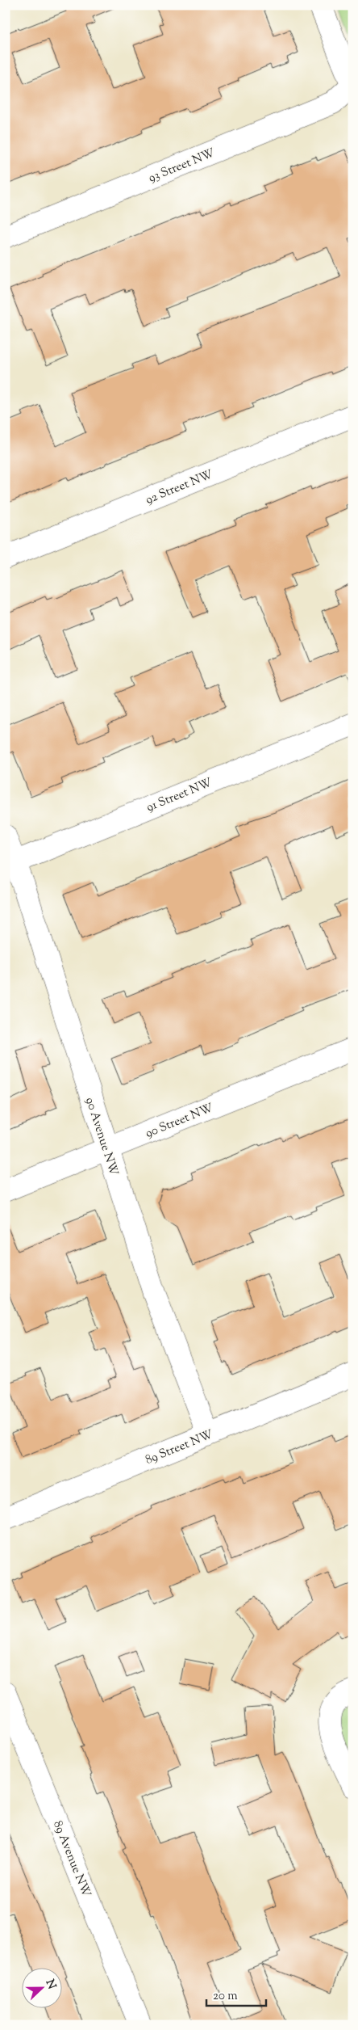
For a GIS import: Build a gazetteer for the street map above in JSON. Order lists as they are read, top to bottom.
{
  "streets": {
    "street": [
      "93 Street NW",
      "92 Street NW",
      "91 Street NW",
      "90 Street NW",
      "90 Avenue NW",
      "89 Street NW",
      "89 Avenue NW"
    ]
  },
  "crossings": [
    ["91 Street NW", "90 Avenue NW"],
    ["90 Street NW", "90 Avenue NW"],
    ["90 Avenue NW", "89 Street NW"]
  ],
  "scale_bar": "20 m",
  "north": "right"
}
